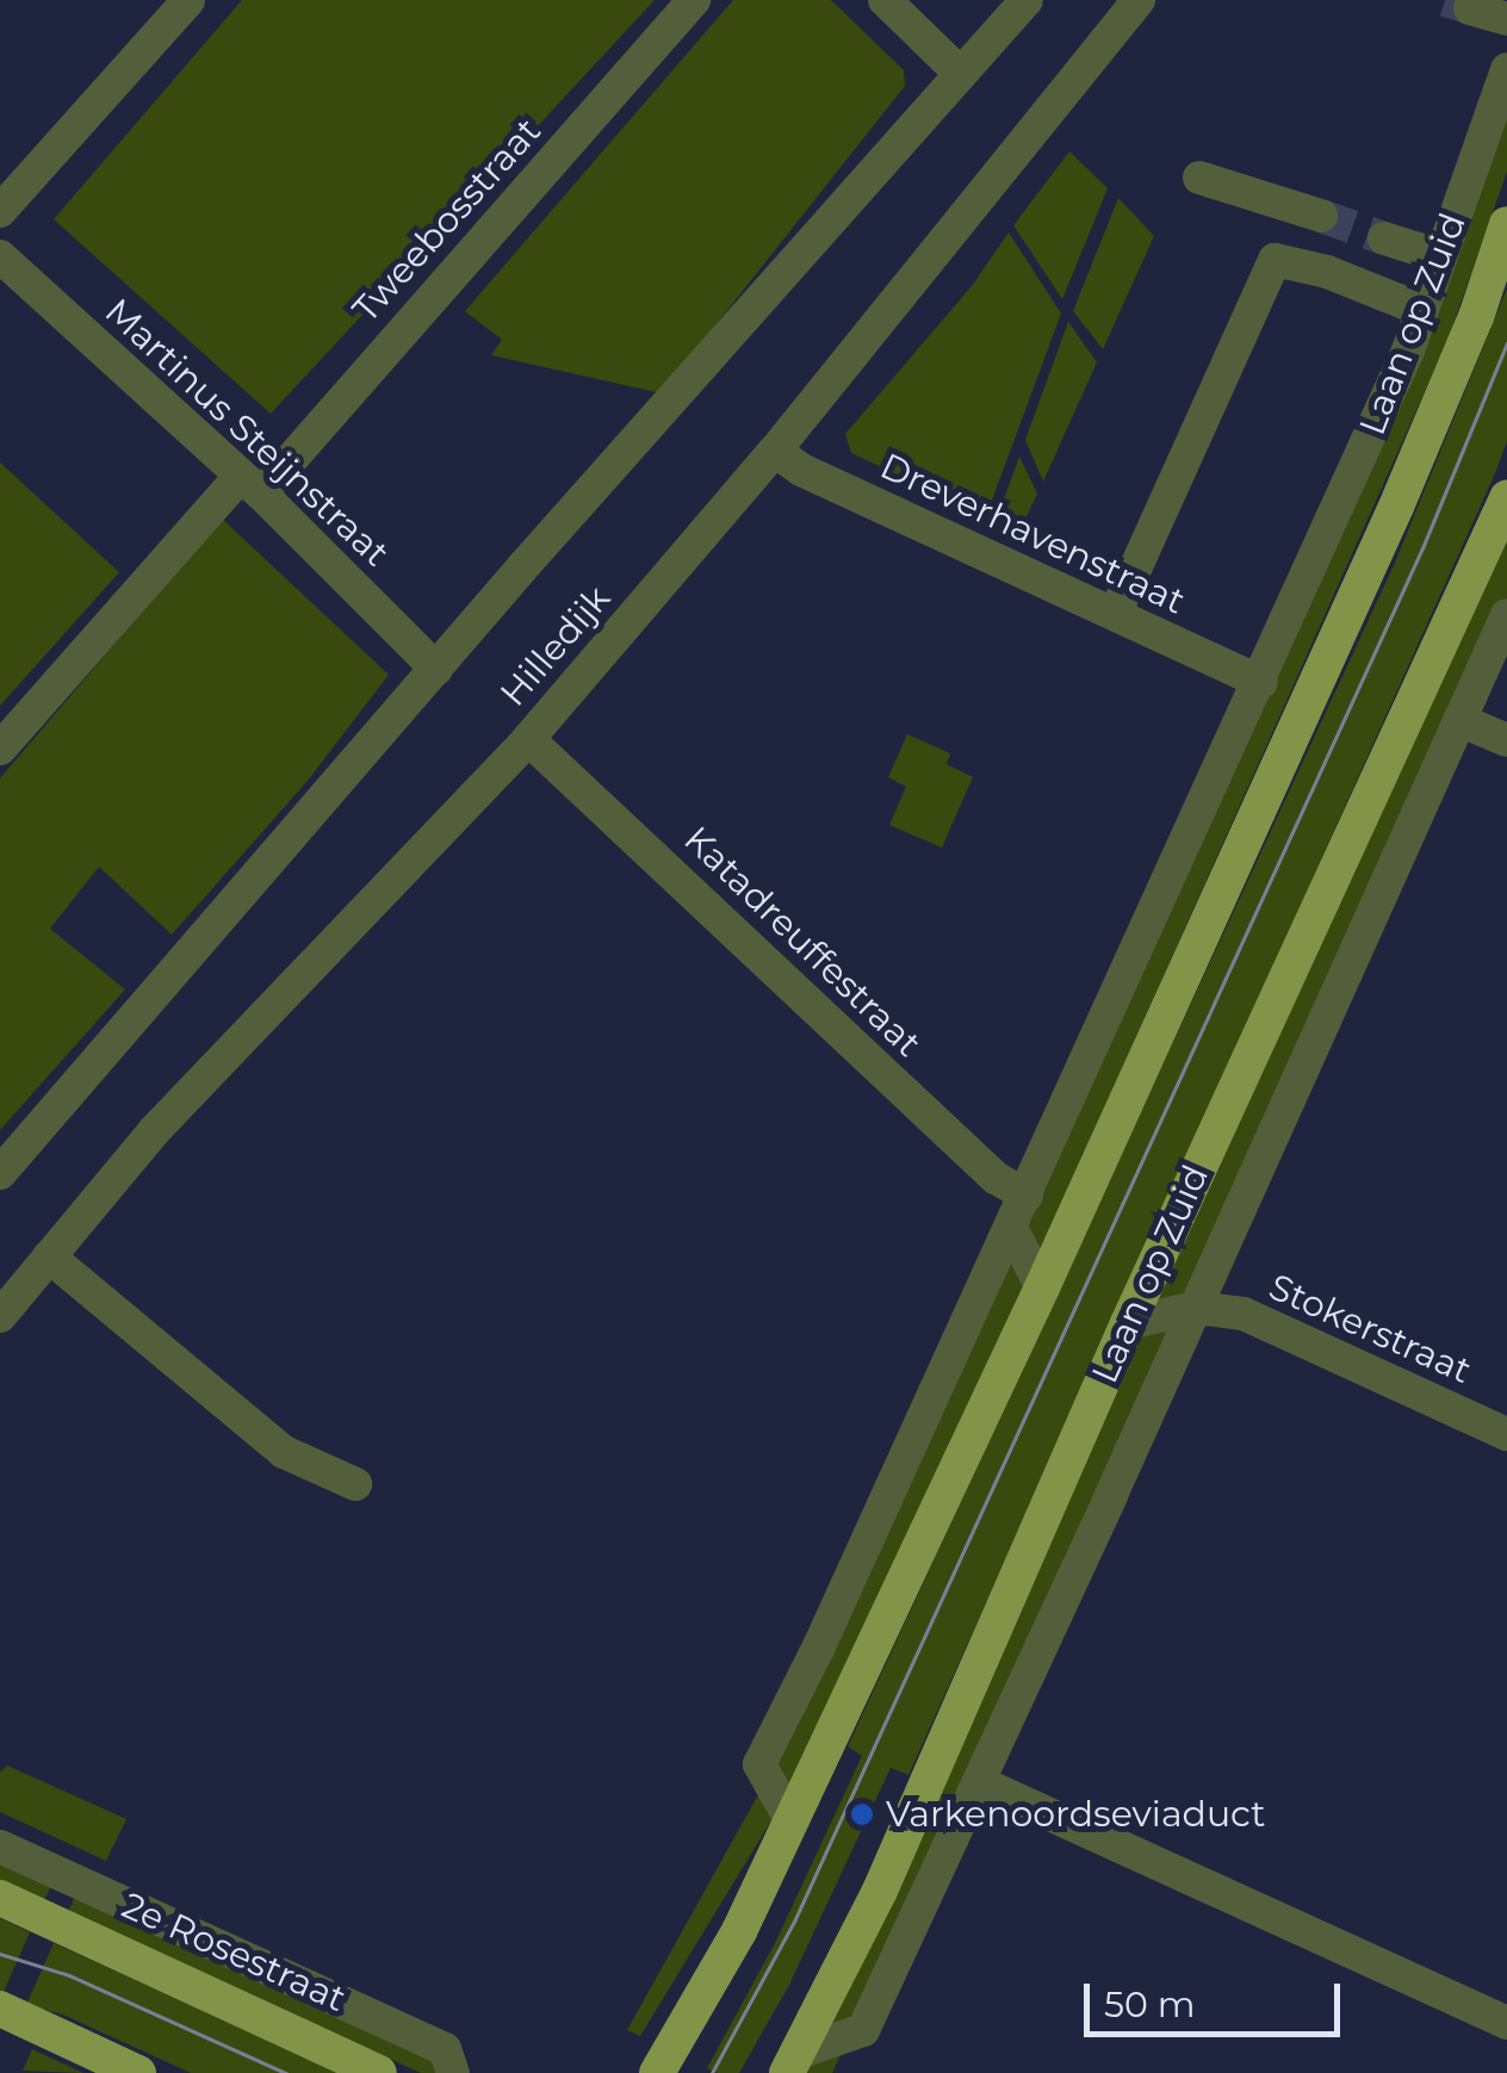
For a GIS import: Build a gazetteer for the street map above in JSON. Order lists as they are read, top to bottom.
{
  "streets": {
    "main road": ["Laan op Zuid", "2e Rosestraat"],
    "street": [
      "Tweebosstraat",
      "Martinus Steijnstraat",
      "Dreverhavenstraat",
      "Hilledijk",
      "Katadreuffestraat",
      "Stokerstraat"
    ]
  },
  "crossings": [
    ["Tweebosstraat", "Martinus Steijnstraat"],
    ["Laan op Zuid", "Dreverhavenstraat"],
    ["Laan op Zuid", "Katadreuffestraat"],
    ["Laan op Zuid", "Stokerstraat"],
    ["Dreverhavenstraat", "Hilledijk"],
    ["Hilledijk", "Katadreuffestraat"]
  ],
  "places": ["Varkenoordseviaduct"],
  "scale_bar": "50 m"
}
